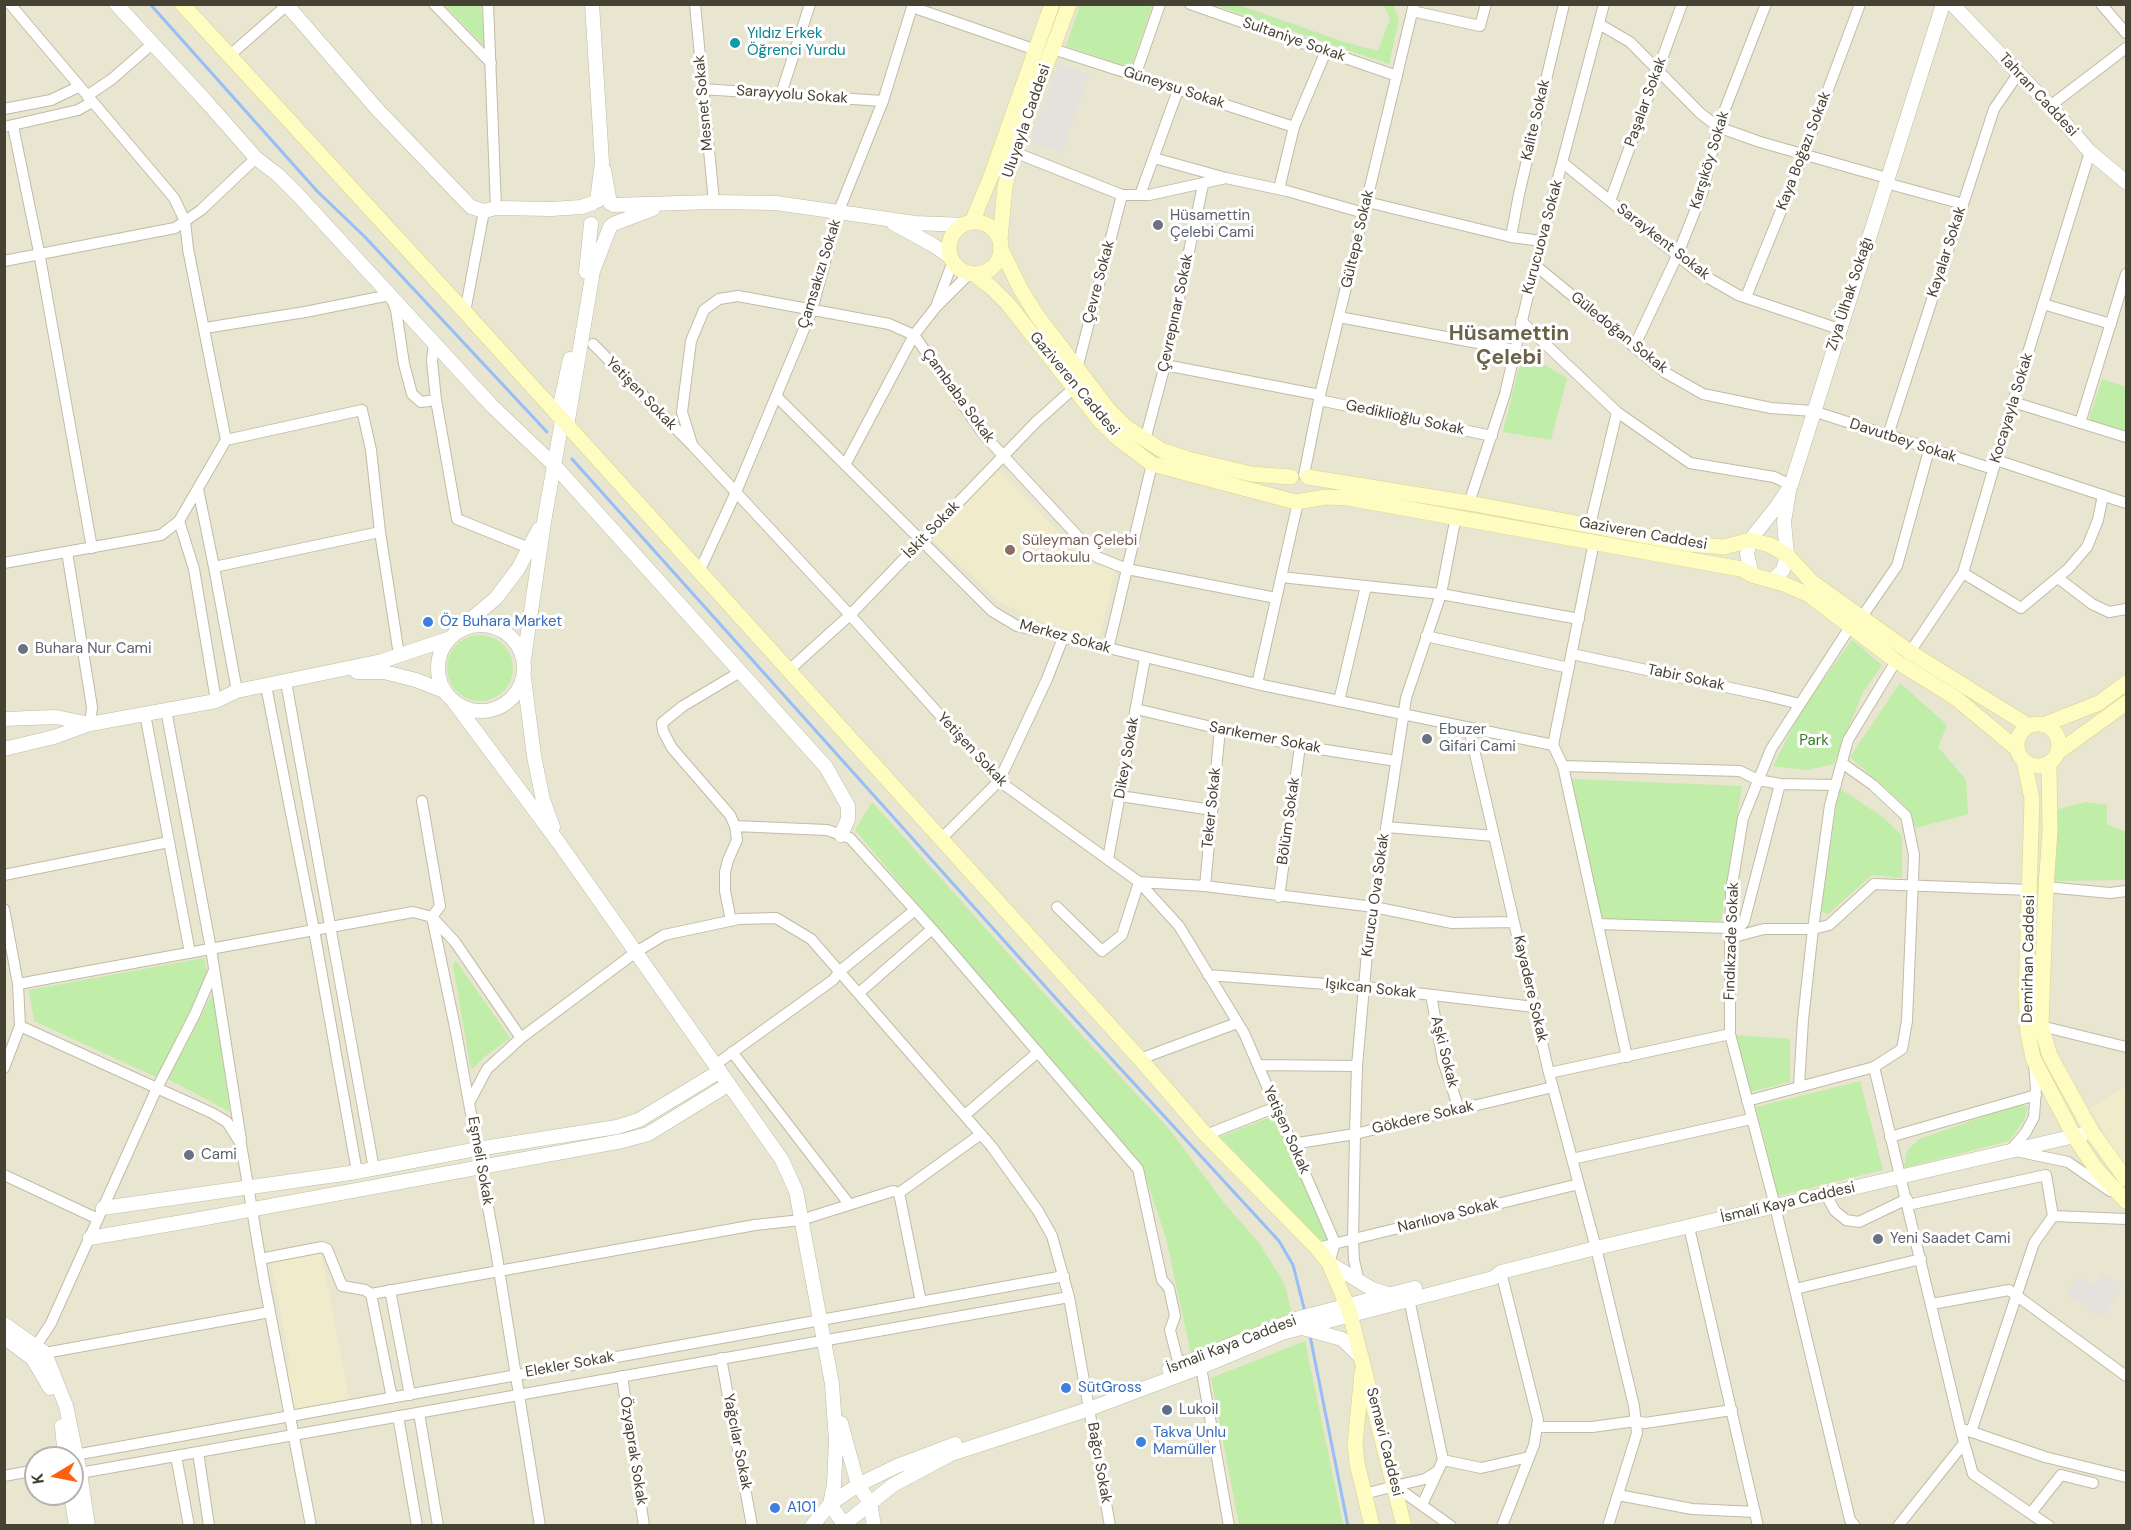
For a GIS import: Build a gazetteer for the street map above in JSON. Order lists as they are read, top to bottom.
{
  "streets": {
    "main road": [
      "Uluyayla Caddesi",
      "Gaziveren Caddesi",
      "Demirhan Caddesi",
      "Semavi Caddesi"
    ],
    "street": [
      "Sultaniye Sokak",
      "Güneysu Sokak",
      "Sarayyolu Sokak",
      "Tahran Caddesi",
      "Paşalar Sokak",
      "Mesnet Sokak",
      "Kalite Sokak",
      "Kaya Boğazı Sokak",
      "Karşıköy Sokak",
      "Kurucuova Sokak",
      "Gültepe Sokak",
      "Saraykent Sokak",
      "Kayalar Sokak",
      "Çamsakızı Sokak",
      "Çevre Sokak",
      "Ziya Ülhak Sokağı",
      "Çevrepınar Sokak",
      "Güledoğan Sokak",
      "Yetişen Sokak",
      "Çambaba Sokak",
      "Kocayayla Sokak",
      "Gediklioğlu Sokak",
      "Davutbey Sokak",
      "İskit Sokak",
      "Merkez Sokak",
      "Tabir Sokak",
      "Sarıkemer Sokak",
      "Dikey Sokak",
      "Teker Sokak",
      "Bölüm Sokak",
      "Kurucu Ova Sokak",
      "Fındıkzade Sokak",
      "Işıkcan Sokak",
      "Kayadere Sokak",
      "Aşki Sokak",
      "Gökdere Sokak",
      "Eşmeli Sokak",
      "İsmali Kaya Caddesi",
      "Narılıova Sokak",
      "Elekler Sokak",
      "Yağcılar Sokak",
      "Özyaprak Sokak",
      "Bağcı Sokak"
    ]
  },
  "crossings": [
    ["Sultaniye Sokak", "Gültepe Sokak"],
    ["Güneysu Sokak", "Uluyayla Caddesi"],
    ["Sarayyolu Sokak", "Mesnet Sokak"],
    ["Sarayyolu Sokak", "Çamsakızı Sokak"],
    ["Tahran Caddesi", "Kayalar Sokak"],
    ["Tahran Caddesi", "Kocayayla Sokak"],
    ["Paşalar Sokak", "Saraykent Sokak"],
    ["Uluyayla Caddesi", "Gaziveren Caddesi"],
    ["Kaya Boğazı Sokak", "Saraykent Sokak"],
    ["Karşıköy Sokak", "Saraykent Sokak"],
    ["Karşıköy Sokak", "Güledoğan Sokak"],
    ["Kurucuova Sokak", "Saraykent Sokak"],
    ["Kurucuova Sokak", "Güledoğan Sokak"],
    ["Kurucuova Sokak", "Gaziveren Caddesi"],
    ["Kurucuova Sokak", "Gediklioğlu Sokak"],
    ["Gültepe Sokak", "Gaziveren Caddesi"],
    ["Gültepe Sokak", "Gediklioğlu Sokak"],
    ["Saraykent Sokak", "Ziya Ülhak Sokağı"],
    ["Kayalar Sokak", "Davutbey Sokak"],
    ["Çamsakızı Sokak", "Yetişen Sokak"],
    ["Çamsakızı Sokak", "Çambaba Sokak"],
    ["Çamsakızı Sokak", "Merkez Sokak"],
    ["Çamsakızı Sokak", "Semavi Caddesi"],
    ["Çevre Sokak", "Gaziveren Caddesi"],
    ["Ziya Ülhak Sokağı", "Güledoğan Sokak"],
    ["Ziya Ülhak Sokağı", "Gaziveren Caddesi"],
    ["Ziya Ülhak Sokağı", "Davutbey Sokak"],
    ["Çevrepınar Sokak", "Gaziveren Caddesi"],
    ["Çevrepınar Sokak", "Gediklioğlu Sokak"],
    ["Güledoğan Sokak", "Davutbey Sokak"],
    ["Gaziveren Caddesi", "Kocayayla Sokak"],
    ["Gaziveren Caddesi", "İskit Sokak"],
    ["Gaziveren Caddesi", "Kurucu Ova Sokak"],
    ["Gaziveren Caddesi", "Fındıkzade Sokak"],
    ["Gaziveren Caddesi", "Demirhan Caddesi"],
    ["Yetişen Sokak", "Çambaba Sokak"],
    ["Yetişen Sokak", "İskit Sokak"],
    ["Yetişen Sokak", "Dikey Sokak"],
    ["Yetişen Sokak", "Işıkcan Sokak"],
    ["Yetişen Sokak", "Gökdere Sokak"],
    ["Yetişen Sokak", "Narılıova Sokak"],
    ["Çambaba Sokak", "İskit Sokak"],
    ["Kocayayla Sokak", "Davutbey Sokak"],
    ["Davutbey Sokak", "Fındıkzade Sokak"],
    ["İskit Sokak", "Merkez Sokak"],
    ["İskit Sokak", "Semavi Caddesi"],
    ["Merkez Sokak", "Dikey Sokak"],
    ["Merkez Sokak", "Kurucu Ova Sokak"],
    ["Merkez Sokak", "Kayadere Sokak"],
    ["Tabir Sokak", "Fındıkzade Sokak"],
    ["Sarıkemer Sokak", "Dikey Sokak"],
    ["Sarıkemer Sokak", "Teker Sokak"],
    ["Sarıkemer Sokak", "Bölüm Sokak"],
    ["Sarıkemer Sokak", "Kurucu Ova Sokak"],
    ["Kurucu Ova Sokak", "Işıkcan Sokak"],
    ["Kurucu Ova Sokak", "Gökdere Sokak"],
    ["Kurucu Ova Sokak", "Narılıova Sokak"],
    ["Fındıkzade Sokak", "İsmali Kaya Caddesi"],
    ["Demirhan Caddesi", "İsmali Kaya Caddesi"],
    ["Işıkcan Sokak", "Kayadere Sokak"],
    ["Işıkcan Sokak", "Aşki Sokak"],
    ["Kayadere Sokak", "Gökdere Sokak"],
    ["Kayadere Sokak", "İsmali Kaya Caddesi"],
    ["Kayadere Sokak", "Narılıova Sokak"],
    ["Aşki Sokak", "Gökdere Sokak"],
    ["Eşmeli Sokak", "Elekler Sokak"],
    ["Eşmeli Sokak", "Bağcı Sokak"],
    ["İsmali Kaya Caddesi", "Semavi Caddesi"],
    ["İsmali Kaya Caddesi", "Bağcı Sokak"],
    ["Narılıova Sokak", "Semavi Caddesi"],
    ["Elekler Sokak", "Yağcılar Sokak"],
    ["Elekler Sokak", "Özyaprak Sokak"],
    ["Elekler Sokak", "Bağcı Sokak"]
  ],
  "districts": ["Hüsamettin Çelebi"],
  "parks": ["Park"],
  "places": [
    "Yıldız Erkek Öğrenci Yurdu",
    "Hüsamettin Çelebi Cami",
    "Süleyman Çelebi Ortaokulu",
    "Öz Buhara Market",
    "Buhara Nur Cami",
    "Ebuzer Gifari Cami",
    "Cami",
    "Yeni Saadet Cami",
    "SütGross",
    "Lukoil",
    "Takva Unlu Mamüller",
    "A101"
  ],
  "north": "left"
}
